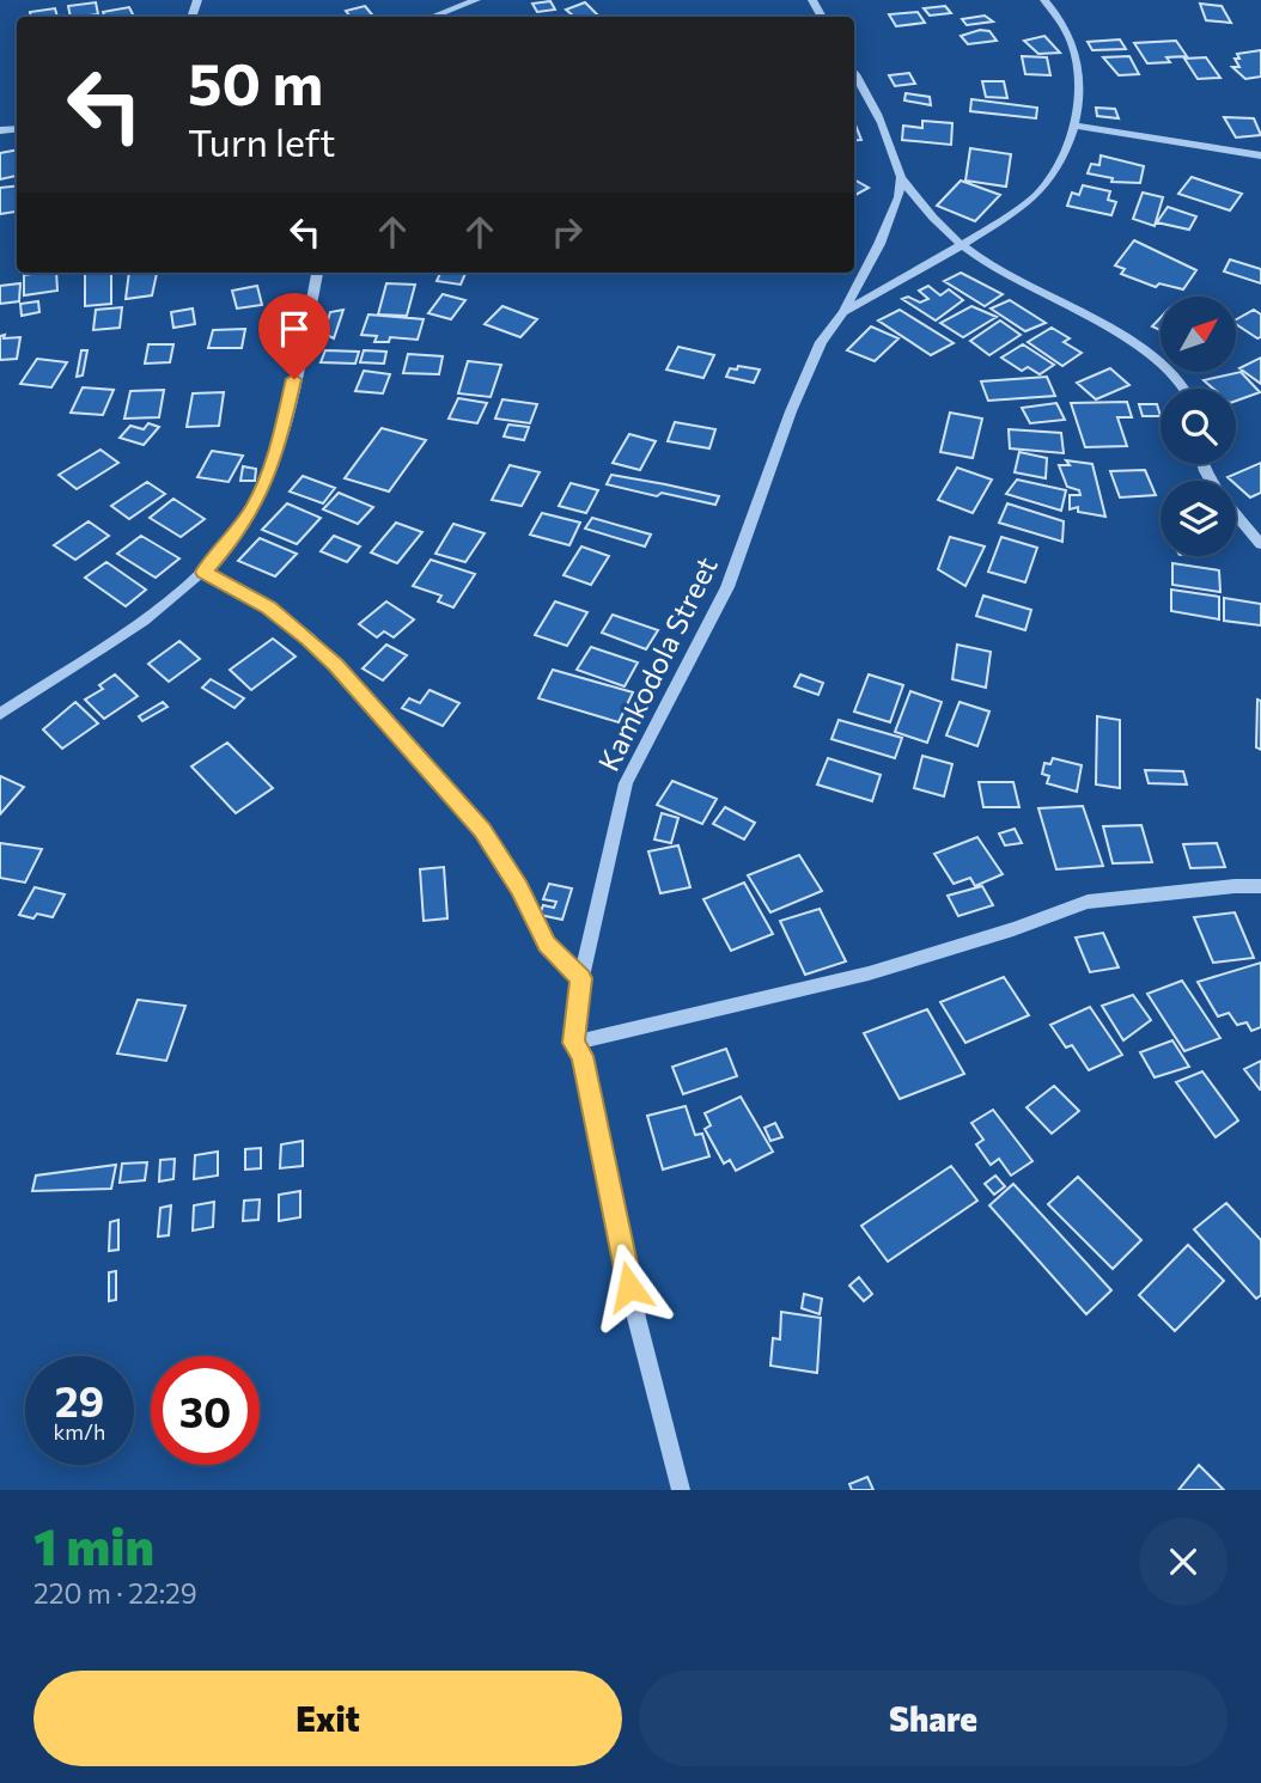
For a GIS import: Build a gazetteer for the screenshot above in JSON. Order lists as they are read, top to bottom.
{
  "streets": {
    "street": ["Kamkodola Street"]
  },
  "north": "top right",
  "page": {
    "turn": ["50 m", "Turn left"],
    "speed": "29 km/h",
    "limit": "30",
    "heading": ["1 min", "220 m · 22:29"],
    "buttons": ["Exit", "Share"]
  }
}
